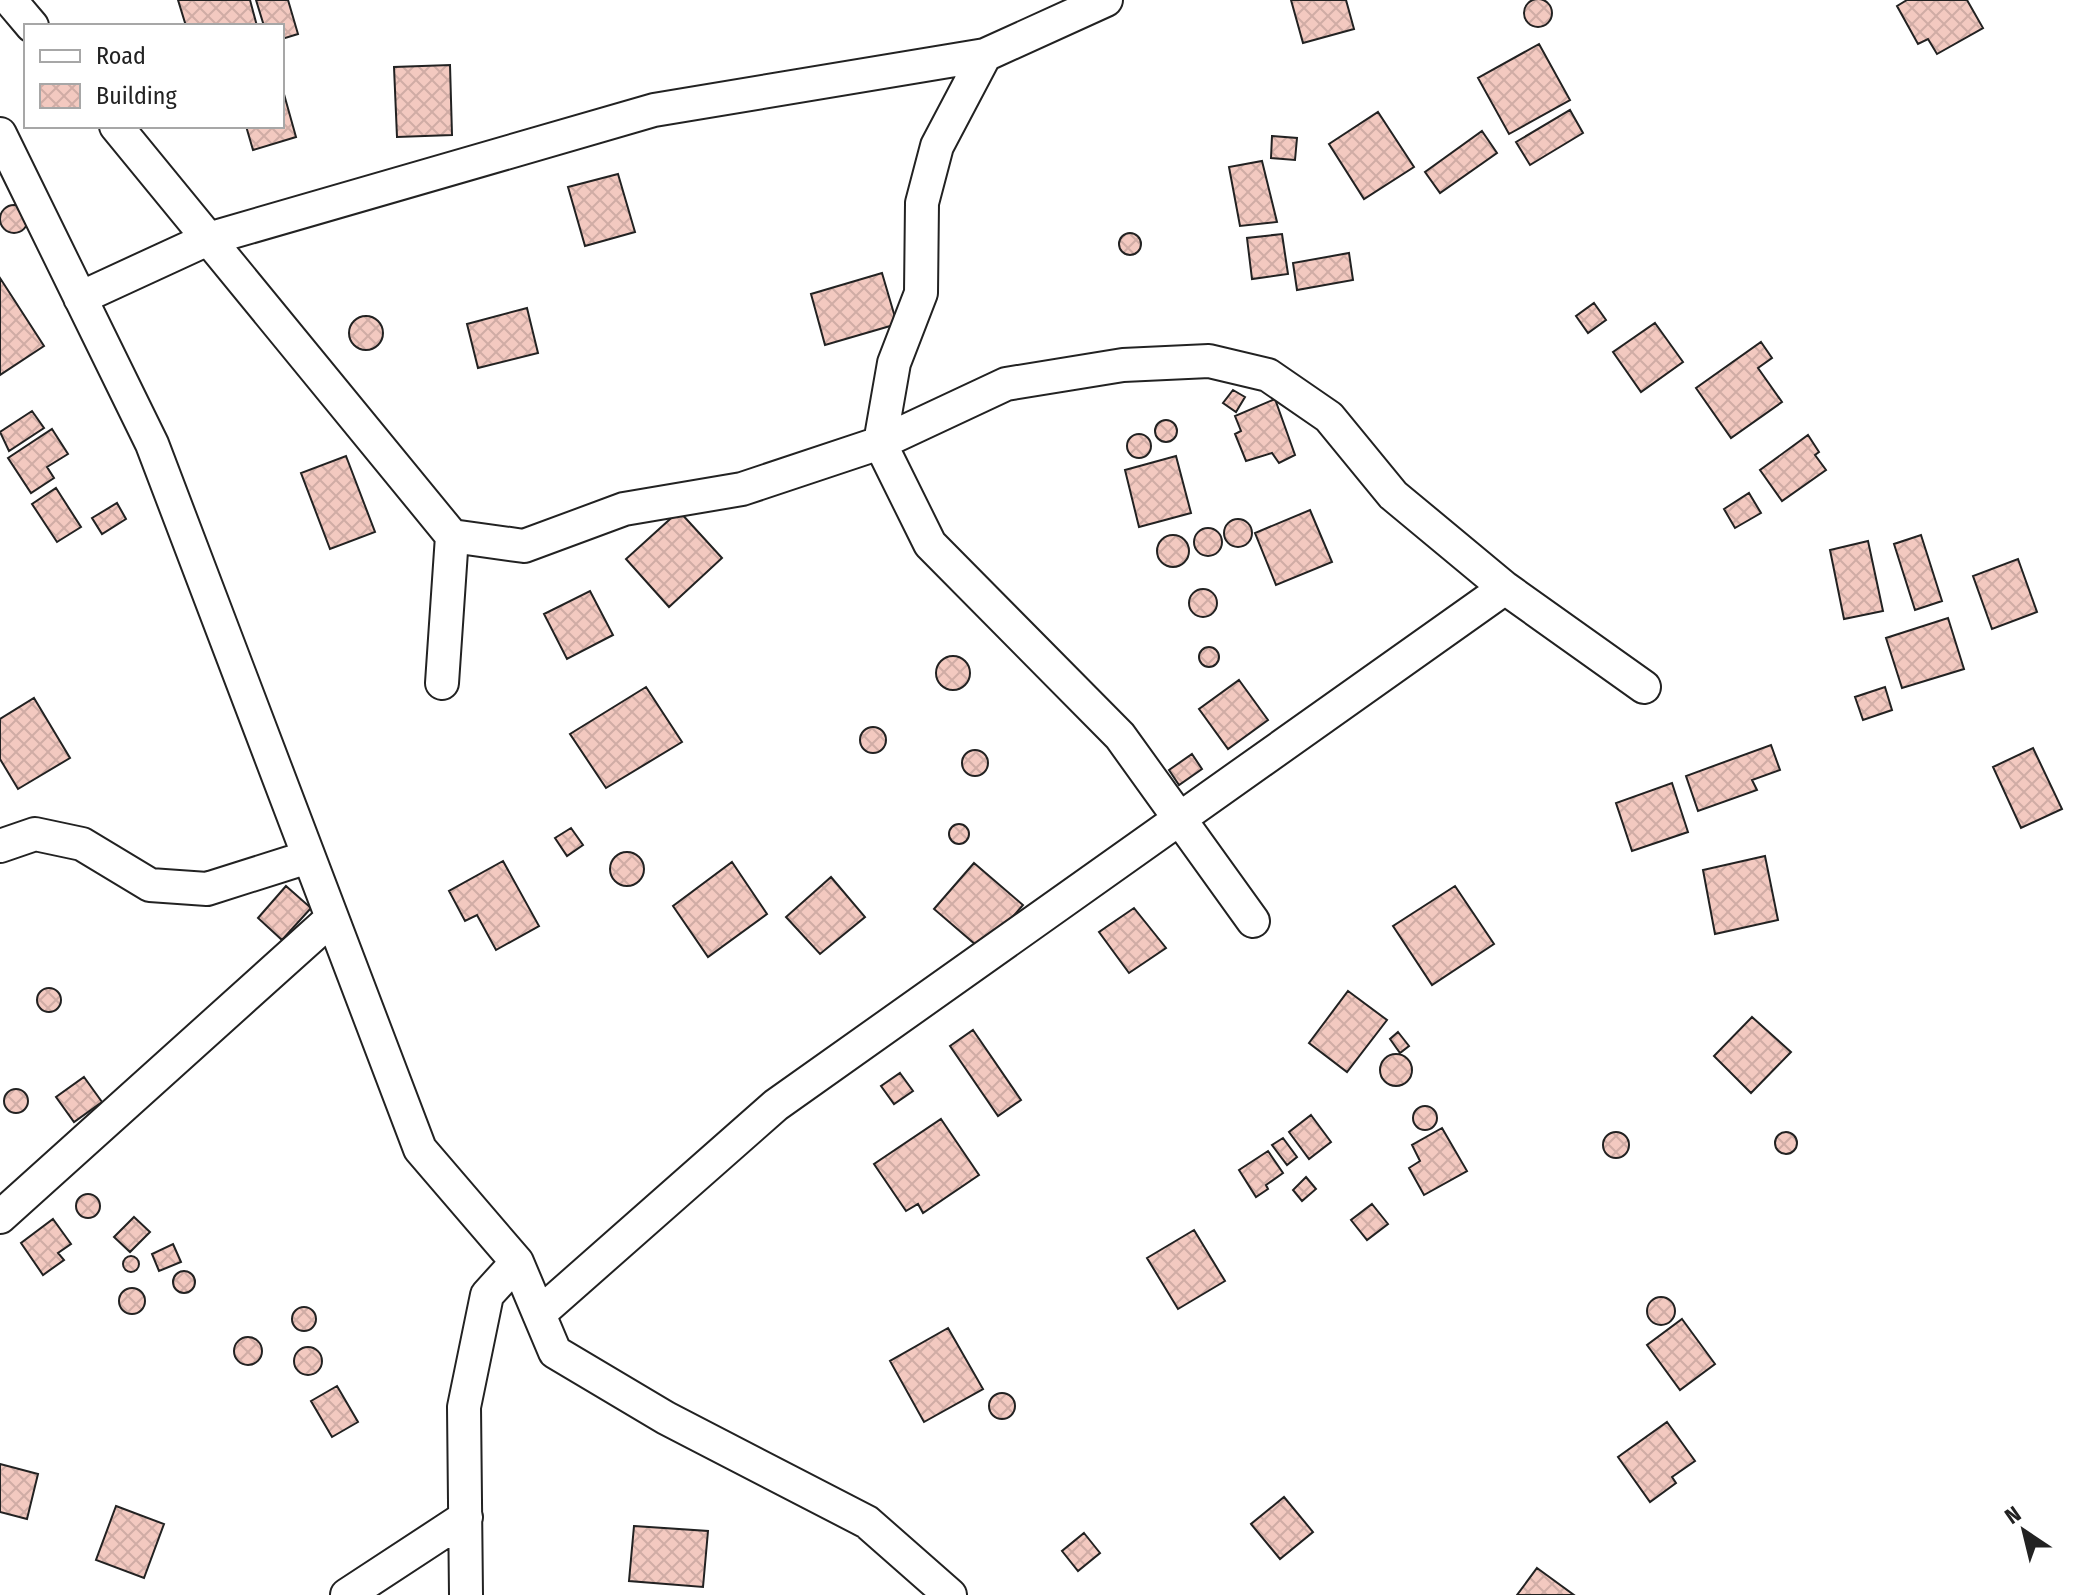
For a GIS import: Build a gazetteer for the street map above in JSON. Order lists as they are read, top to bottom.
{
  "legend": ["Road", "Building"],
  "north": "top left"
}
